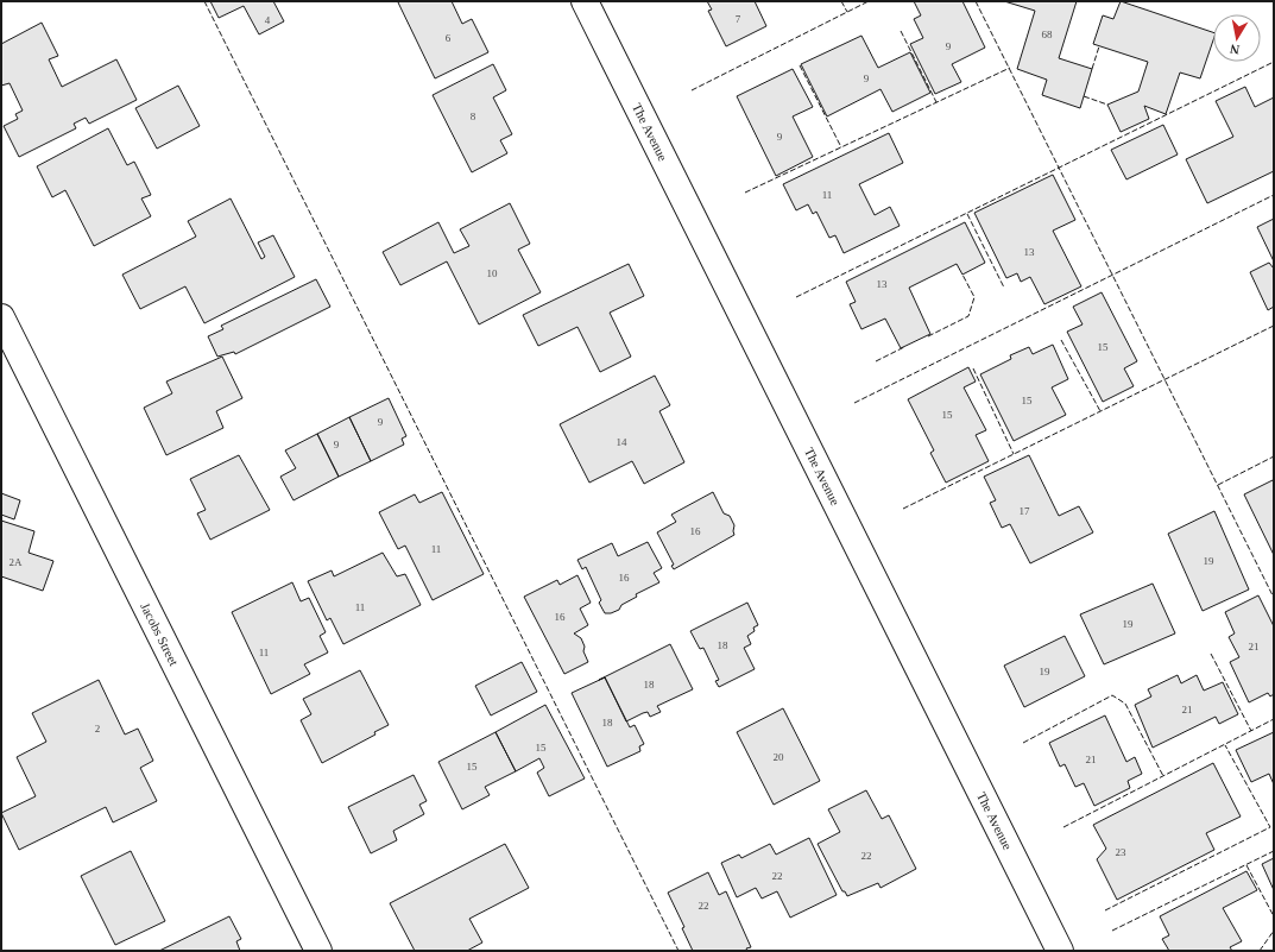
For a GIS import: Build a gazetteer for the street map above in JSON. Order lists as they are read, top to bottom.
{
  "streets": {
    "street": ["The Avenue", "Jacobs Street"]
  },
  "house_numbers": [
    "7",
    "4",
    "68",
    "6",
    "9",
    "9",
    "8",
    "9",
    "11",
    "13",
    "10",
    "13",
    "15",
    "15",
    "15",
    "9",
    "14",
    "9",
    "17",
    "16",
    "11",
    "19",
    "2A",
    "16",
    "11",
    "16",
    "19",
    "18",
    "21",
    "11",
    "19",
    "18",
    "21",
    "18",
    "2",
    "15",
    "20",
    "21",
    "15",
    "23",
    "22",
    "22",
    "22"
  ],
  "north": "bottom"
}
